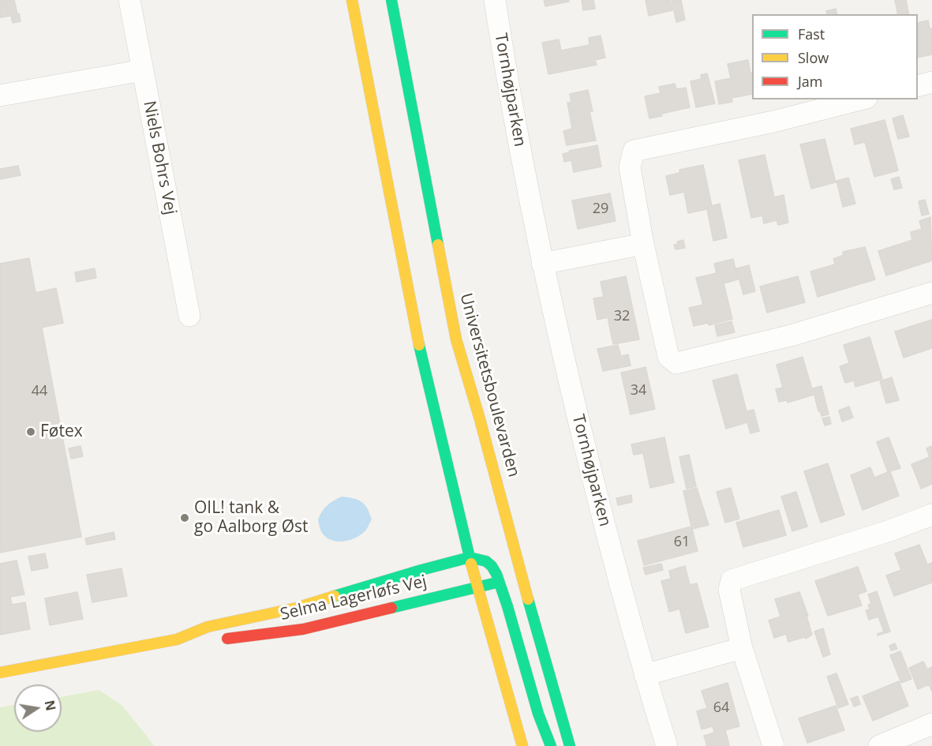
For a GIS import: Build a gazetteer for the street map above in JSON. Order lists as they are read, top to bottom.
{
  "streets": {
    "main road": ["Universitetsboulevarden", "Selma Lagerløfs Vej"],
    "street": ["Tornhøjparken", "Niels Bohrs Vej"]
  },
  "places": ["Føtex", "OIL! tank & go Aalborg Øst"],
  "house_numbers": [
    "29",
    "32",
    "34",
    "44",
    "61",
    "64"
  ],
  "legend": ["Fast", "Slow", "Jam"],
  "north": "right"
}
